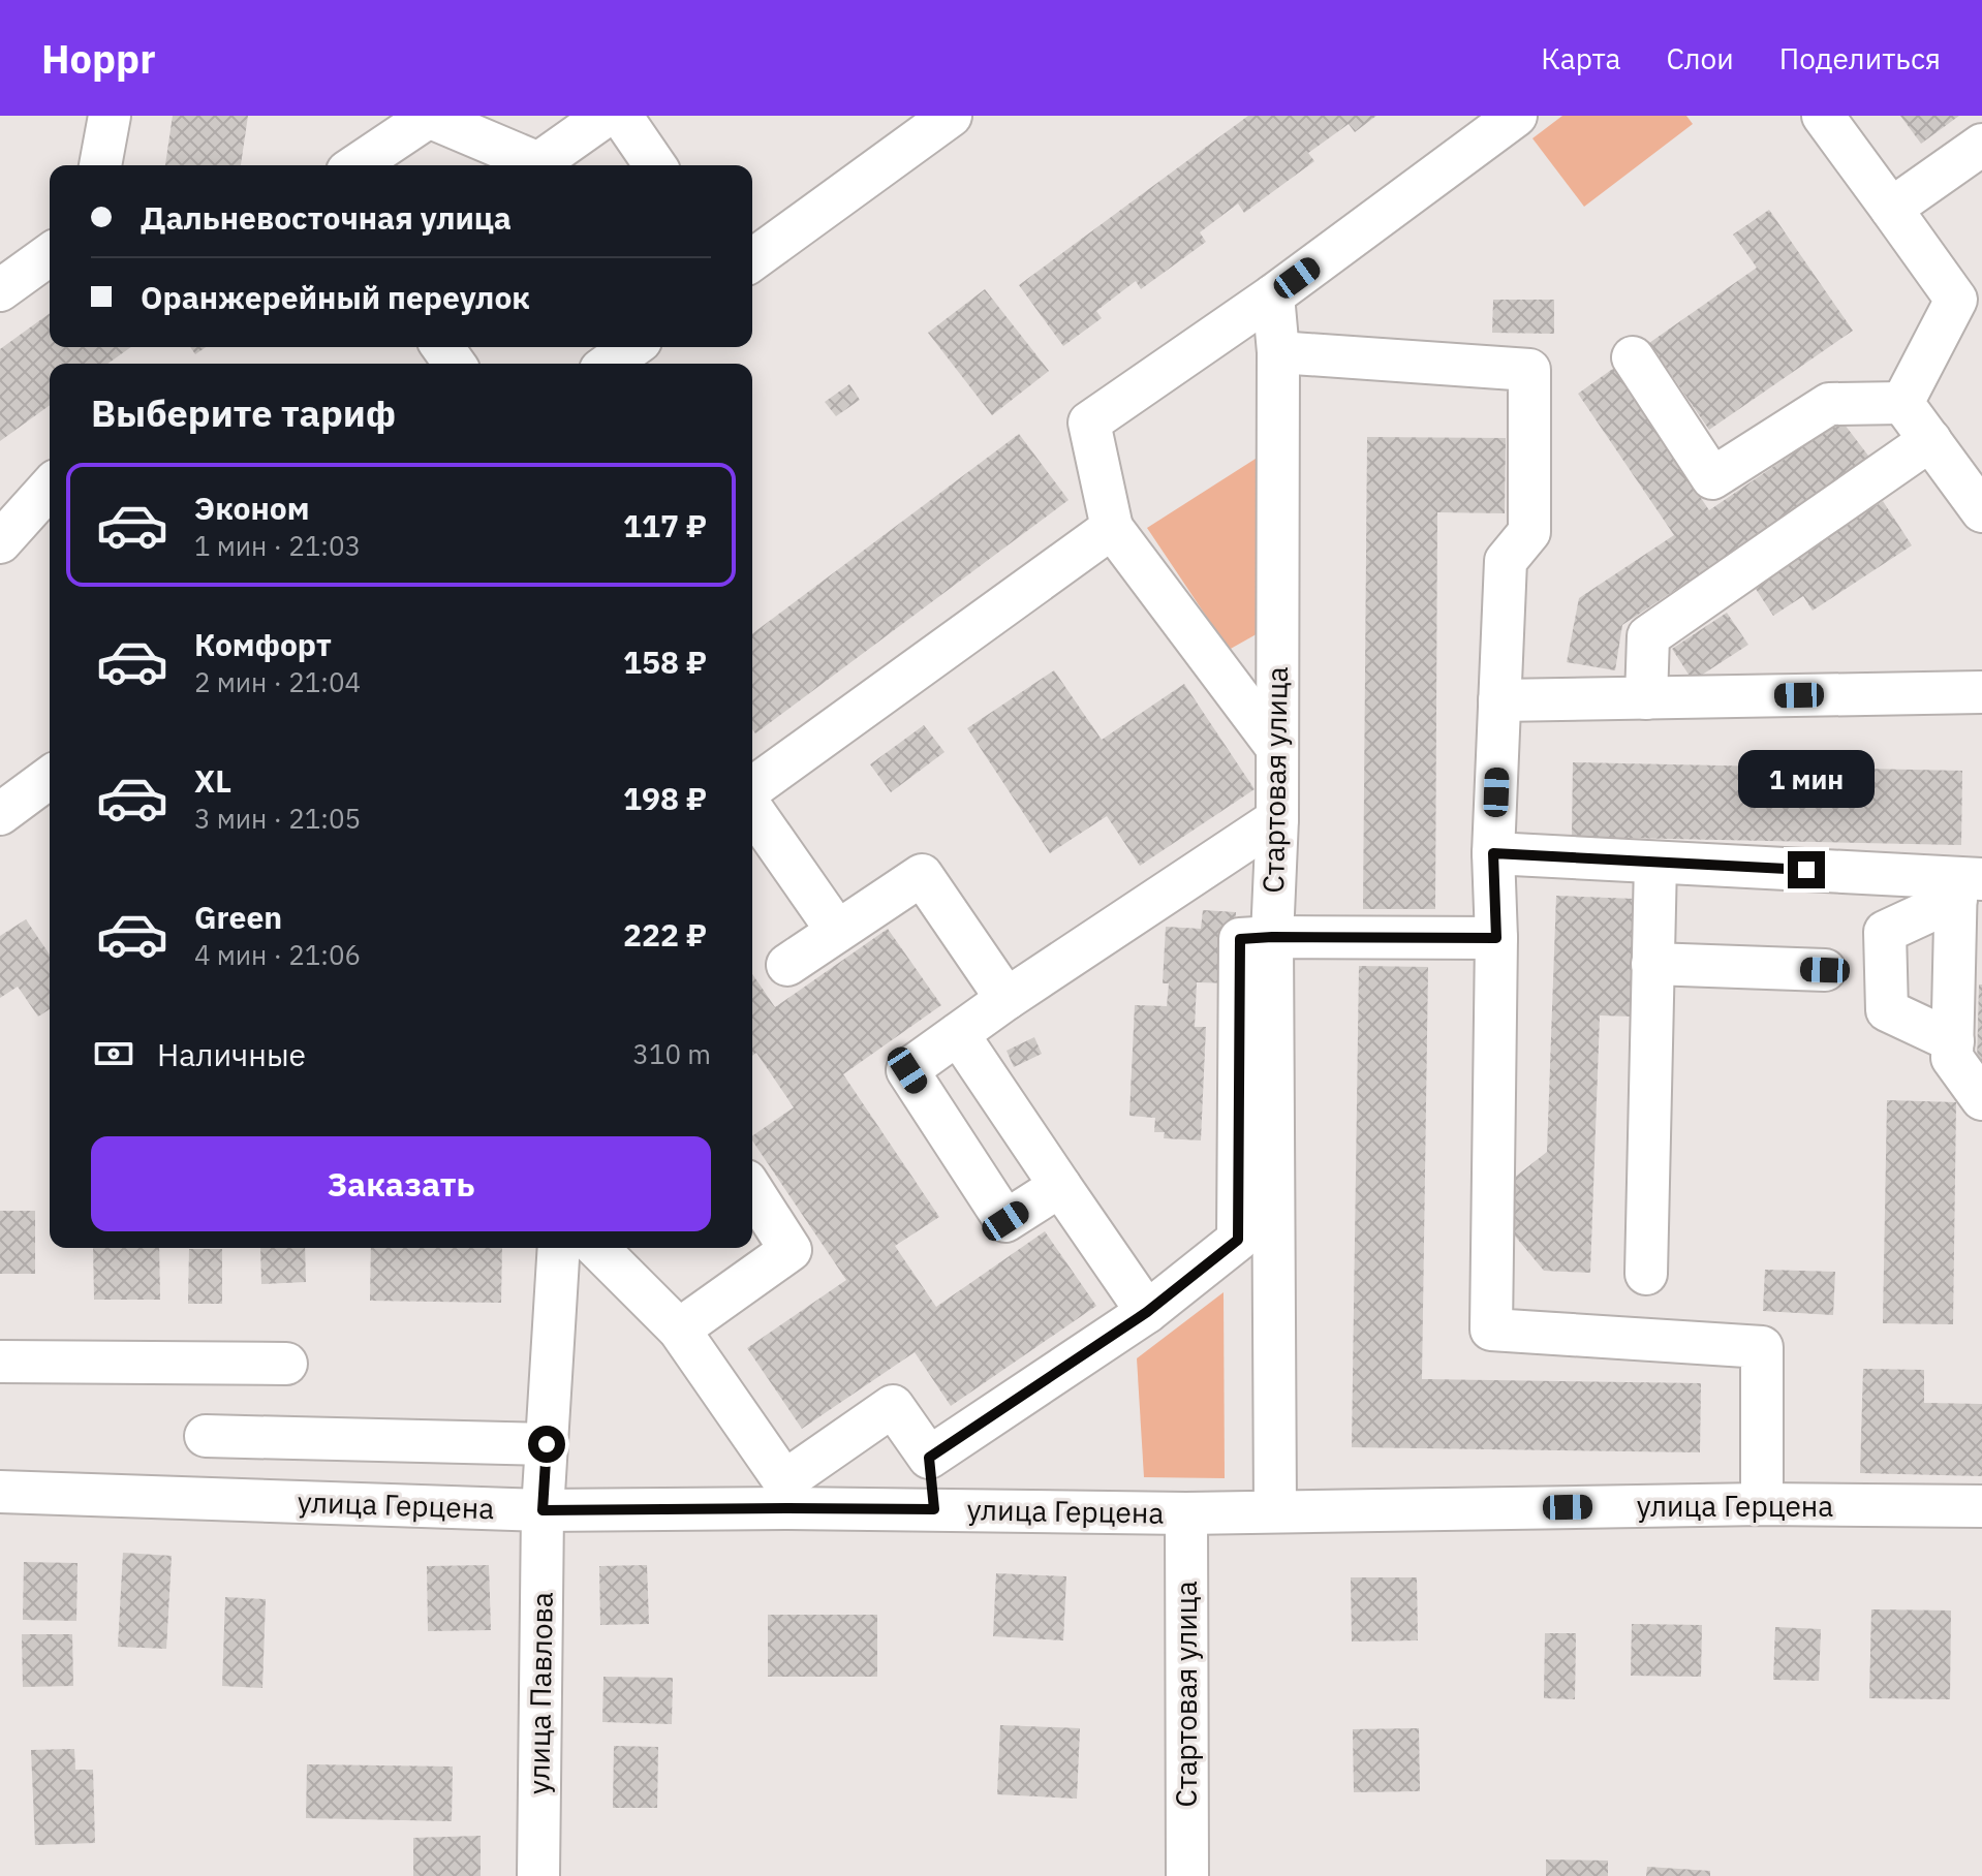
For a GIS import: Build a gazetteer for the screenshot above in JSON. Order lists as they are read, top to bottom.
{
  "streets": {
    "street": ["Стартовая улица", "улица Герцена", "улица Павлова"]
  },
  "crossings": [
    ["Стартовая улица", "улица Герцена"],
    ["улица Герцена", "улица Павлова"]
  ],
  "page": {
    "header": "Hoppr",
    "nav": ["Карта", "Слои", "Поделиться"],
    "banner": ["Дальневосточная улица", "Оранжерейный переулок"],
    "heading": "Выберите тариф",
    "list": [
      {
        "name": "Эконом",
        "note": "1 мин · 21:03",
        "value": "117 ₽"
      },
      {
        "name": "Комфорт",
        "note": "2 мин · 21:04",
        "value": "158 ₽"
      },
      {
        "name": "XL",
        "note": "3 мин · 21:05",
        "value": "198 ₽"
      },
      {
        "name": "Green",
        "note": "4 мин · 21:06",
        "value": "222 ₽"
      }
    ],
    "bubble": "1 мин",
    "pay": ["Наличные", "310 m"],
    "buttons": "Заказать"
  }
}
